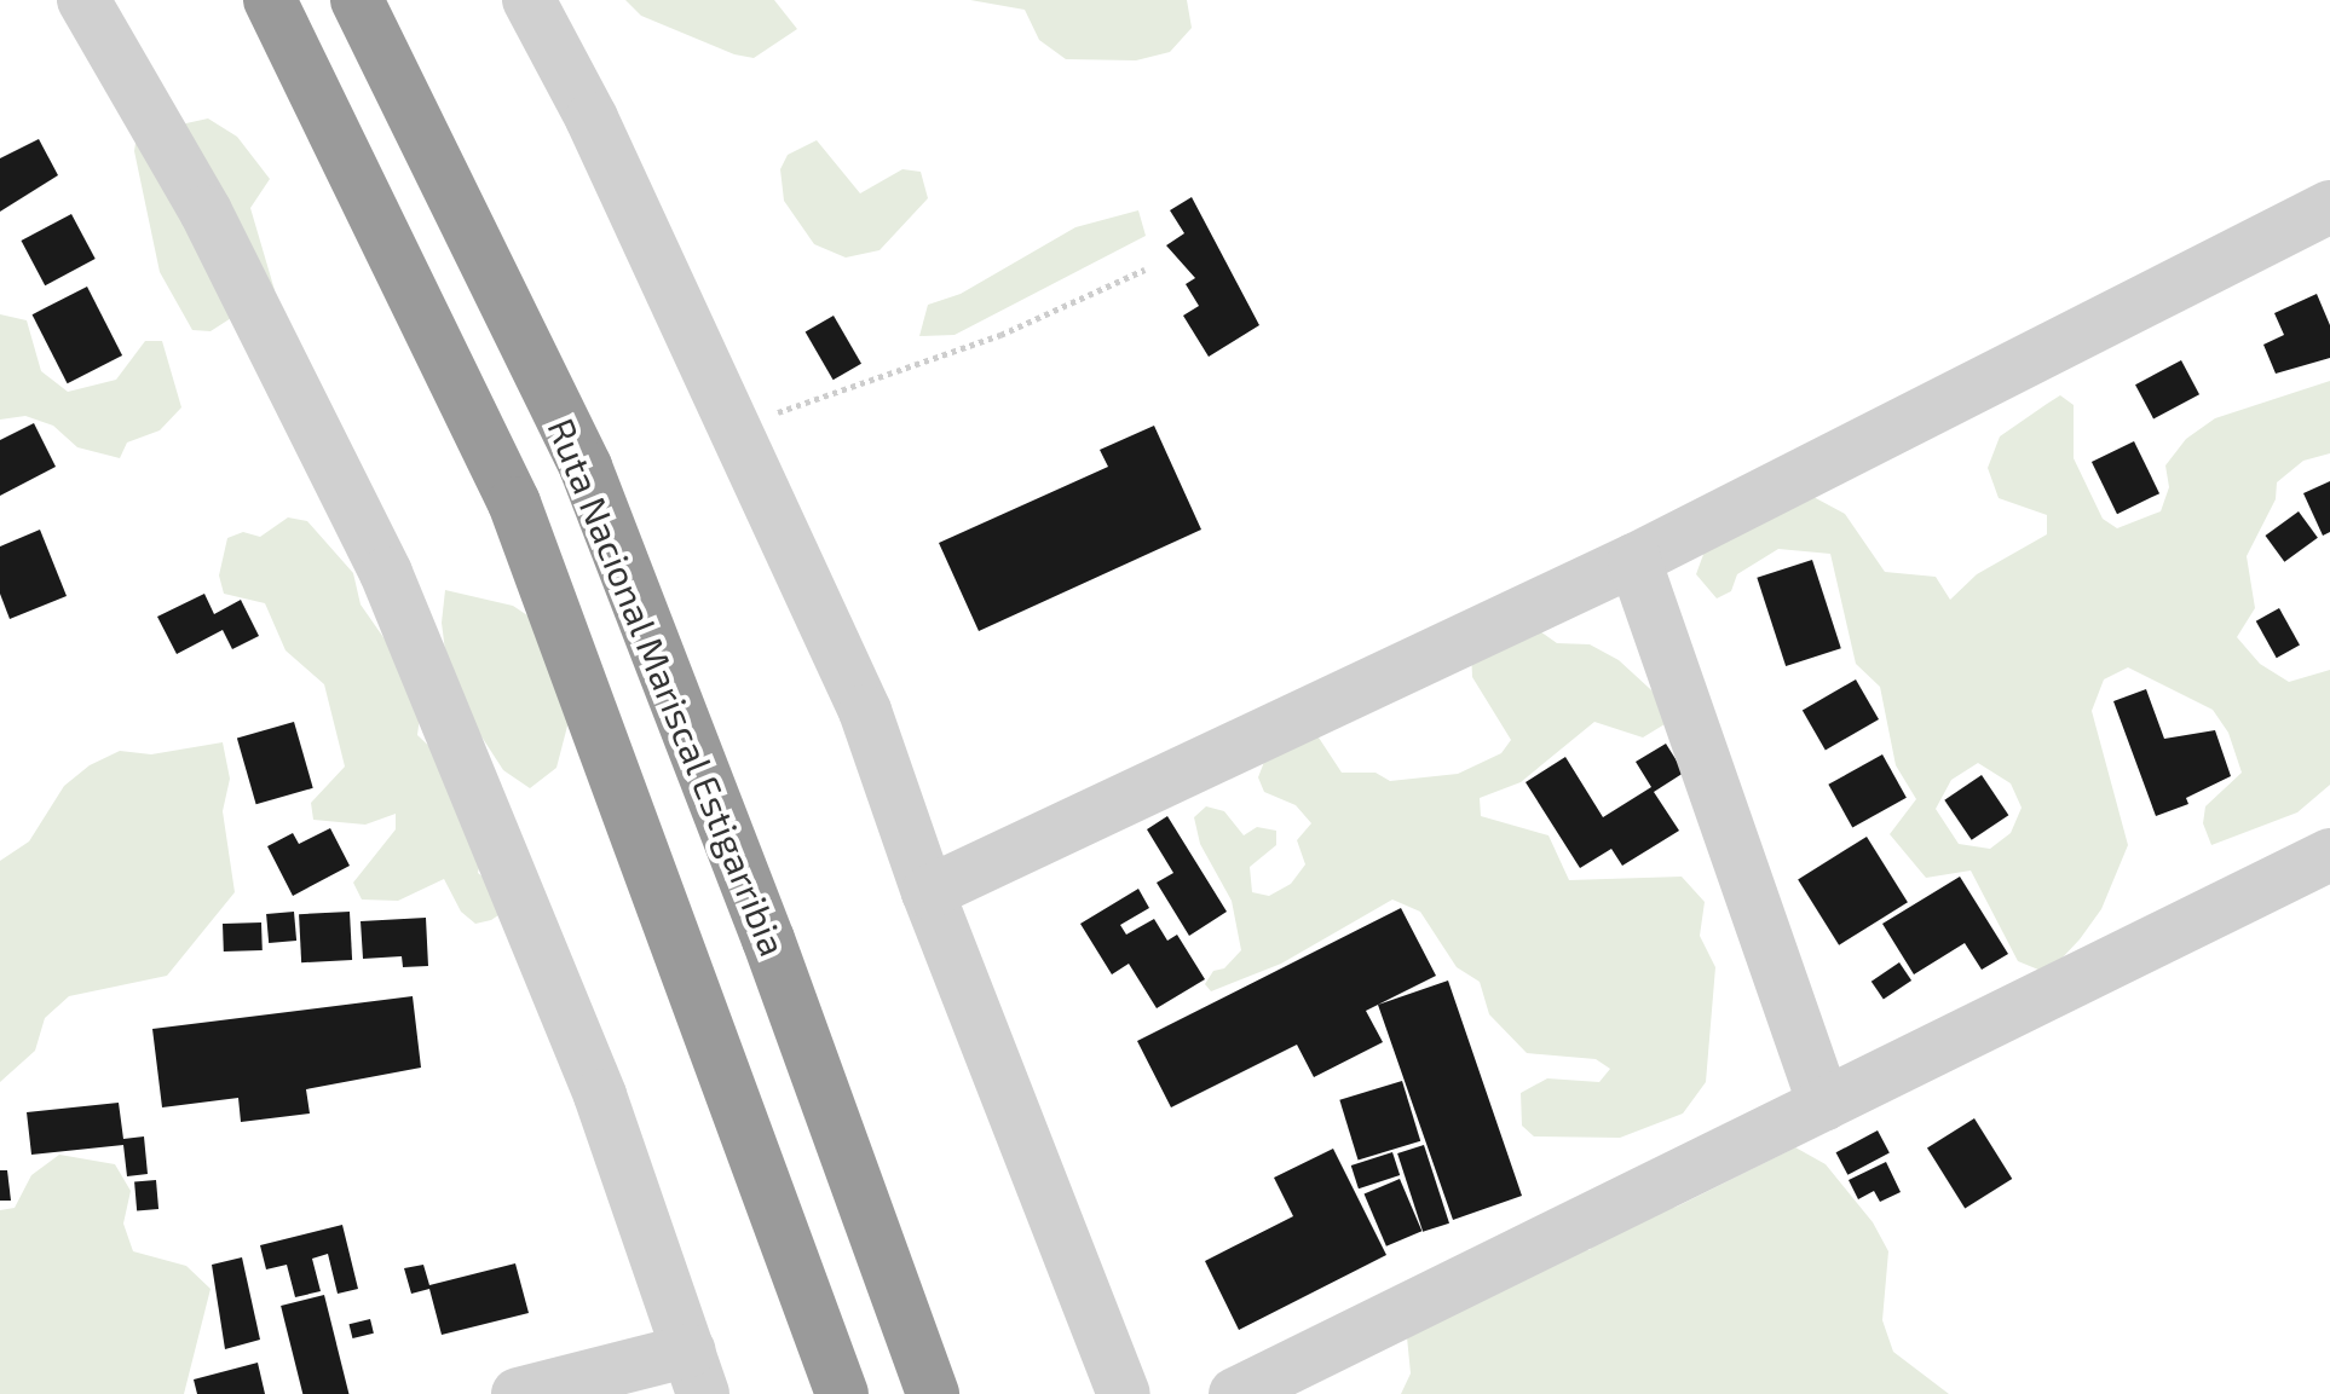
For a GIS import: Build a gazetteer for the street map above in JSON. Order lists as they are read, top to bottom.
{
  "streets": {
    "highway": ["Ruta Nacional Mariscal Estigarribia"]
  }
}
